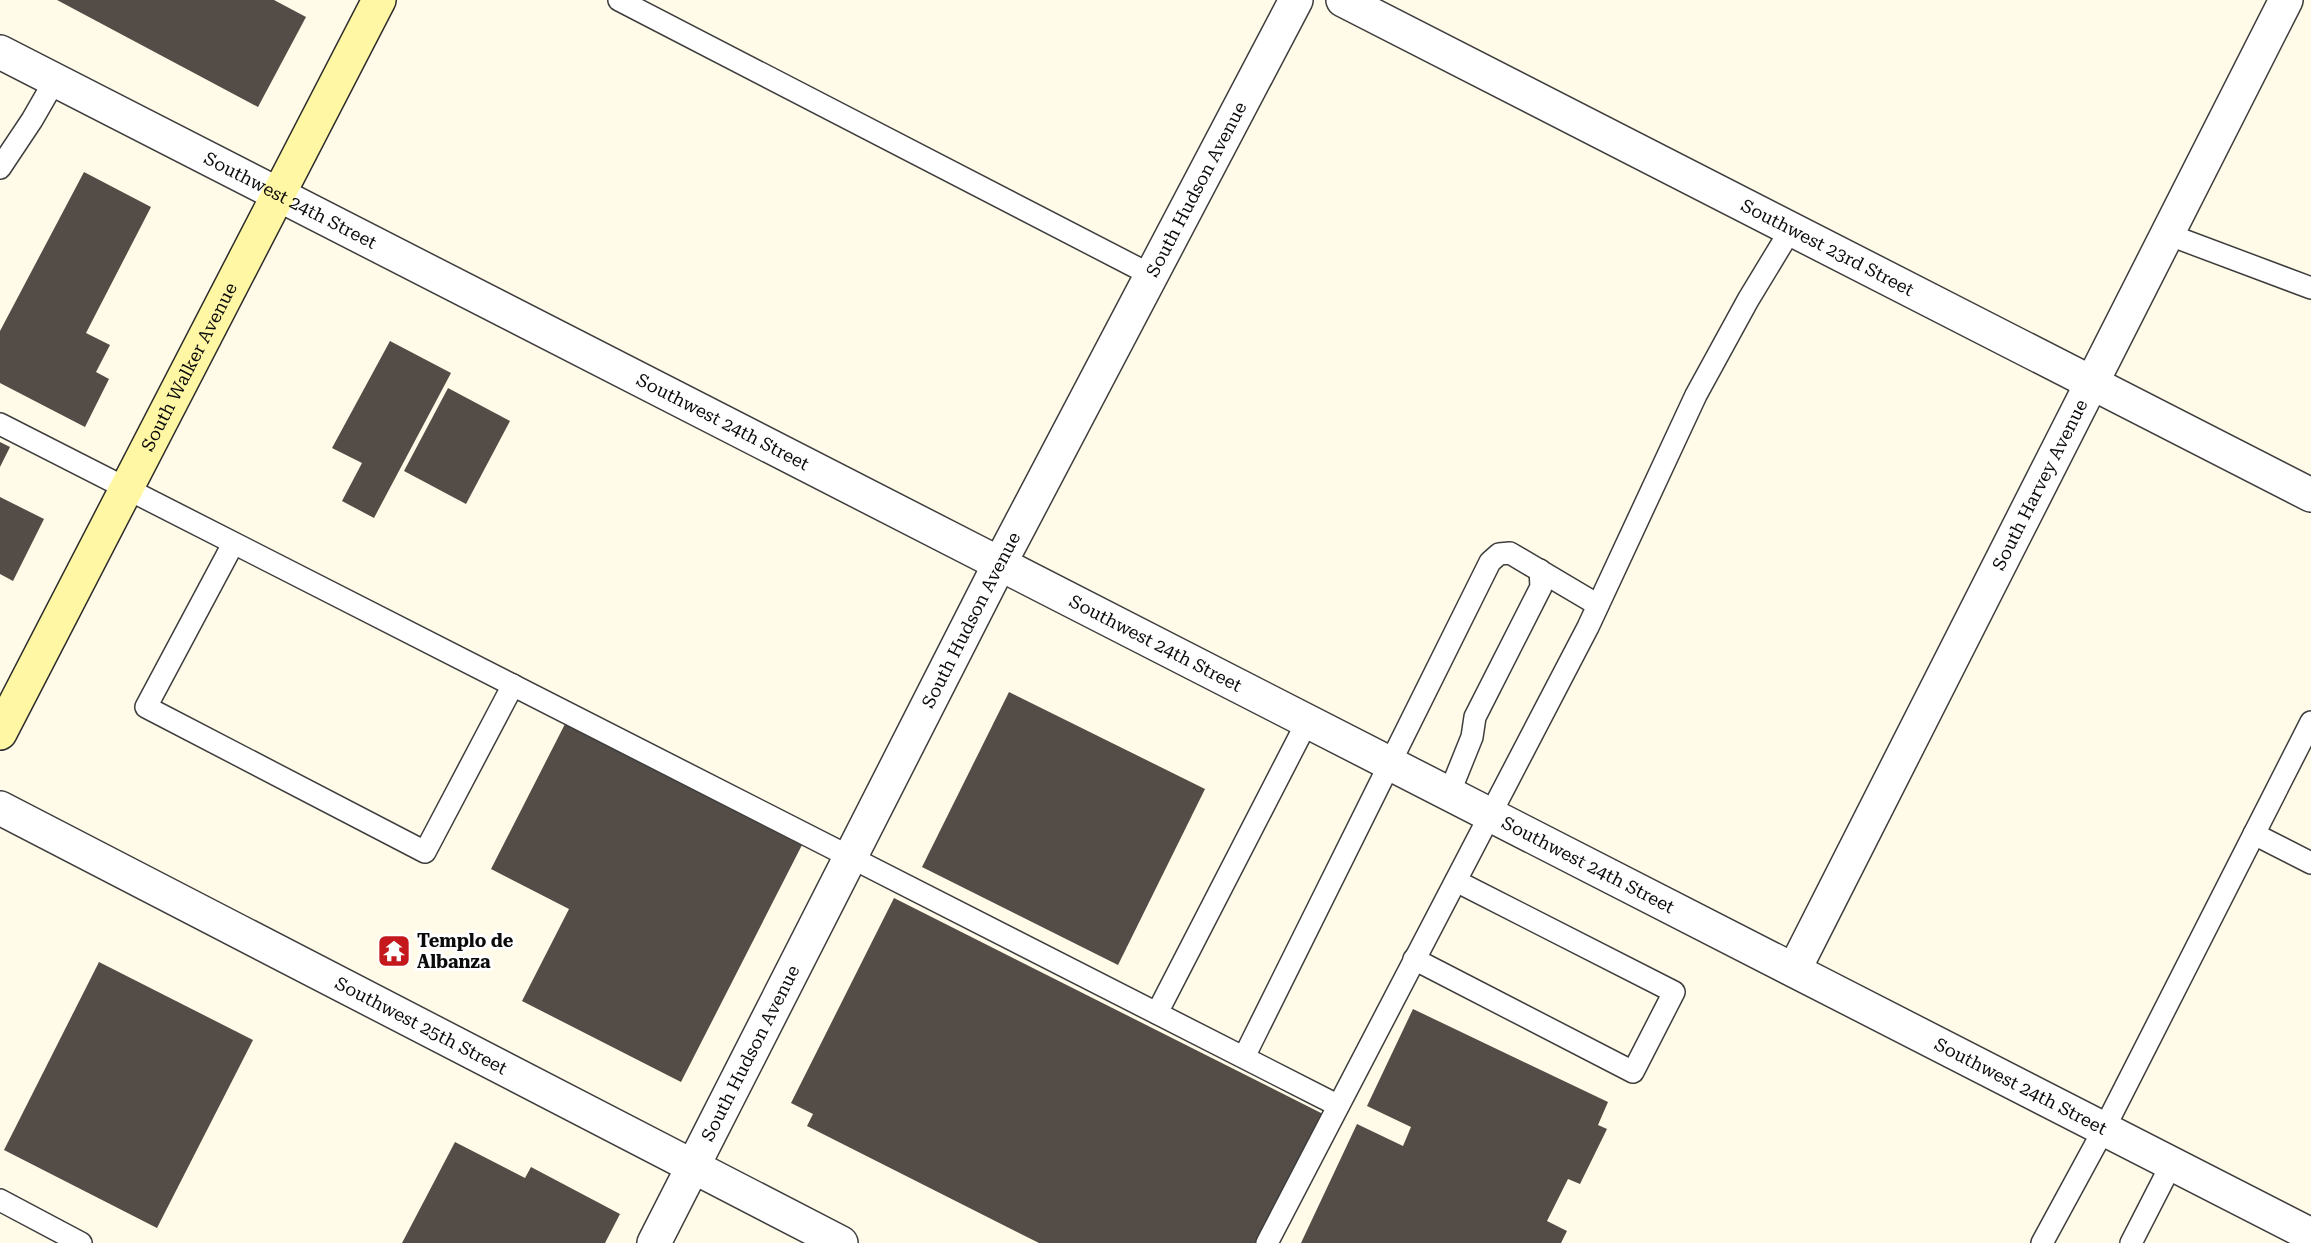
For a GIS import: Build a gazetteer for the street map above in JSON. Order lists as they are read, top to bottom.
{
  "streets": {
    "main road": ["South Walker Avenue"],
    "street": [
      "South Hudson Avenue",
      "Southwest 24th Street",
      "Southwest 23rd Street",
      "South Harvey Avenue",
      "Southwest 25th Street"
    ]
  },
  "crossings": [
    ["South Hudson Avenue", "Southwest 24th Street"],
    ["South Hudson Avenue", "Southwest 25th Street"],
    ["Southwest 24th Street", "South Walker Avenue"],
    ["Southwest 24th Street", "South Harvey Avenue"],
    ["Southwest 23rd Street", "South Harvey Avenue"]
  ],
  "places": {
    "temple": ["Templo de Albanza"]
  }
}
